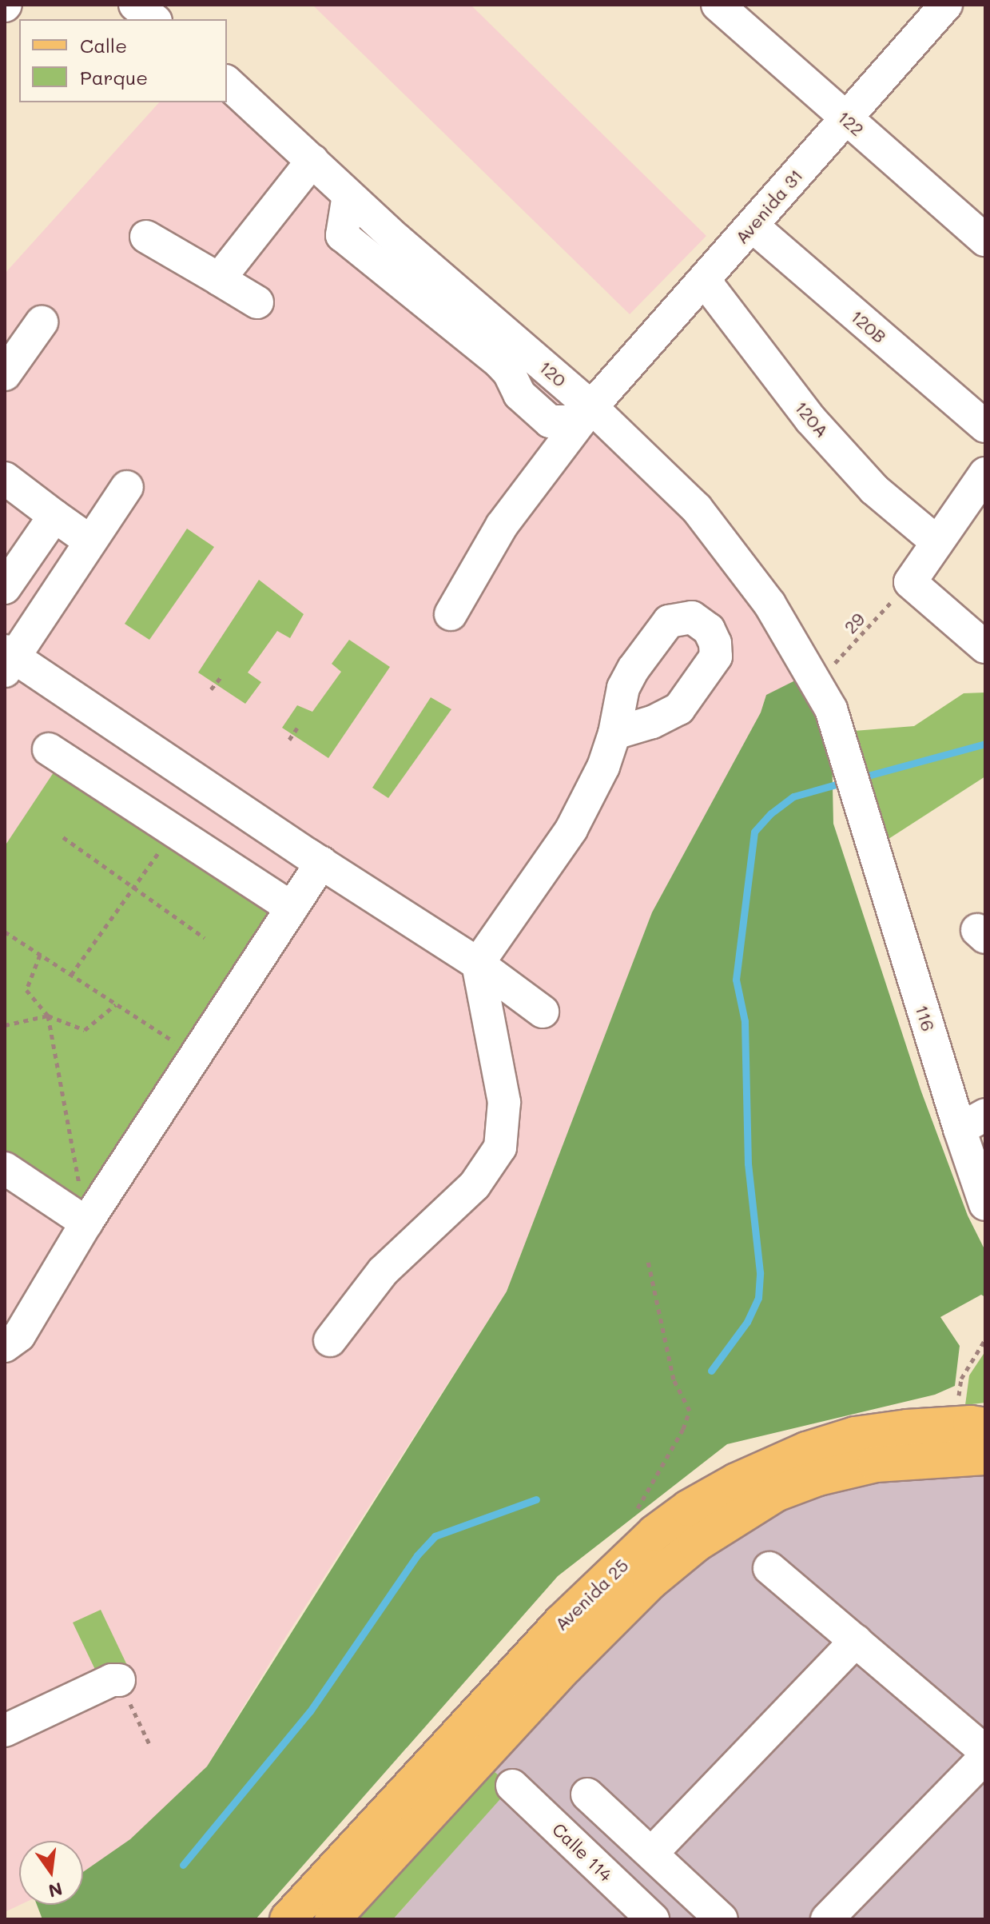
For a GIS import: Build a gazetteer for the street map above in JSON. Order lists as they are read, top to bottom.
{
  "streets": {
    "main road": ["Avenida 25"],
    "street": [
      "122",
      "Avenida 31",
      "120B",
      "120",
      "120A",
      "116",
      "Calle 114"
    ],
    "path": ["29"]
  },
  "crossings": [
    ["122", "Avenida 31"],
    ["Avenida 31", "120B"],
    ["Avenida 31", "120"],
    ["Avenida 31", "120A"],
    ["120", "29"],
    ["120", "116"],
    ["29", "116"]
  ],
  "legend": ["Calle", "Parque"],
  "north": "bottom"
}
